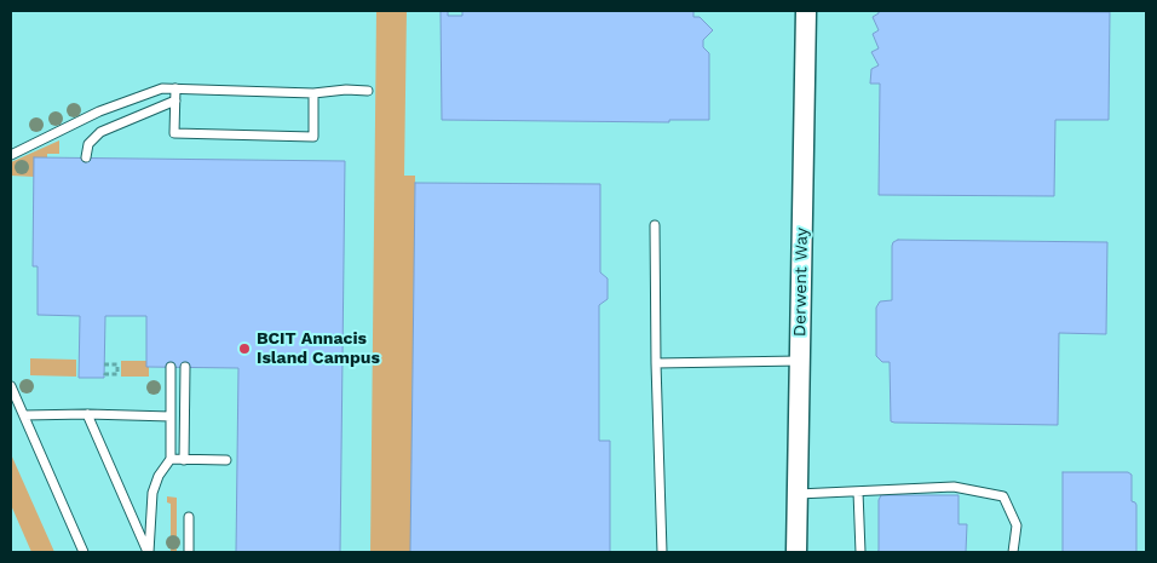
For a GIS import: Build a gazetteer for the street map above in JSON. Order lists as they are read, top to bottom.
{
  "streets": {
    "street": ["Derwent Way"]
  },
  "places": ["BCIT Annacis Island Campus"]
}
